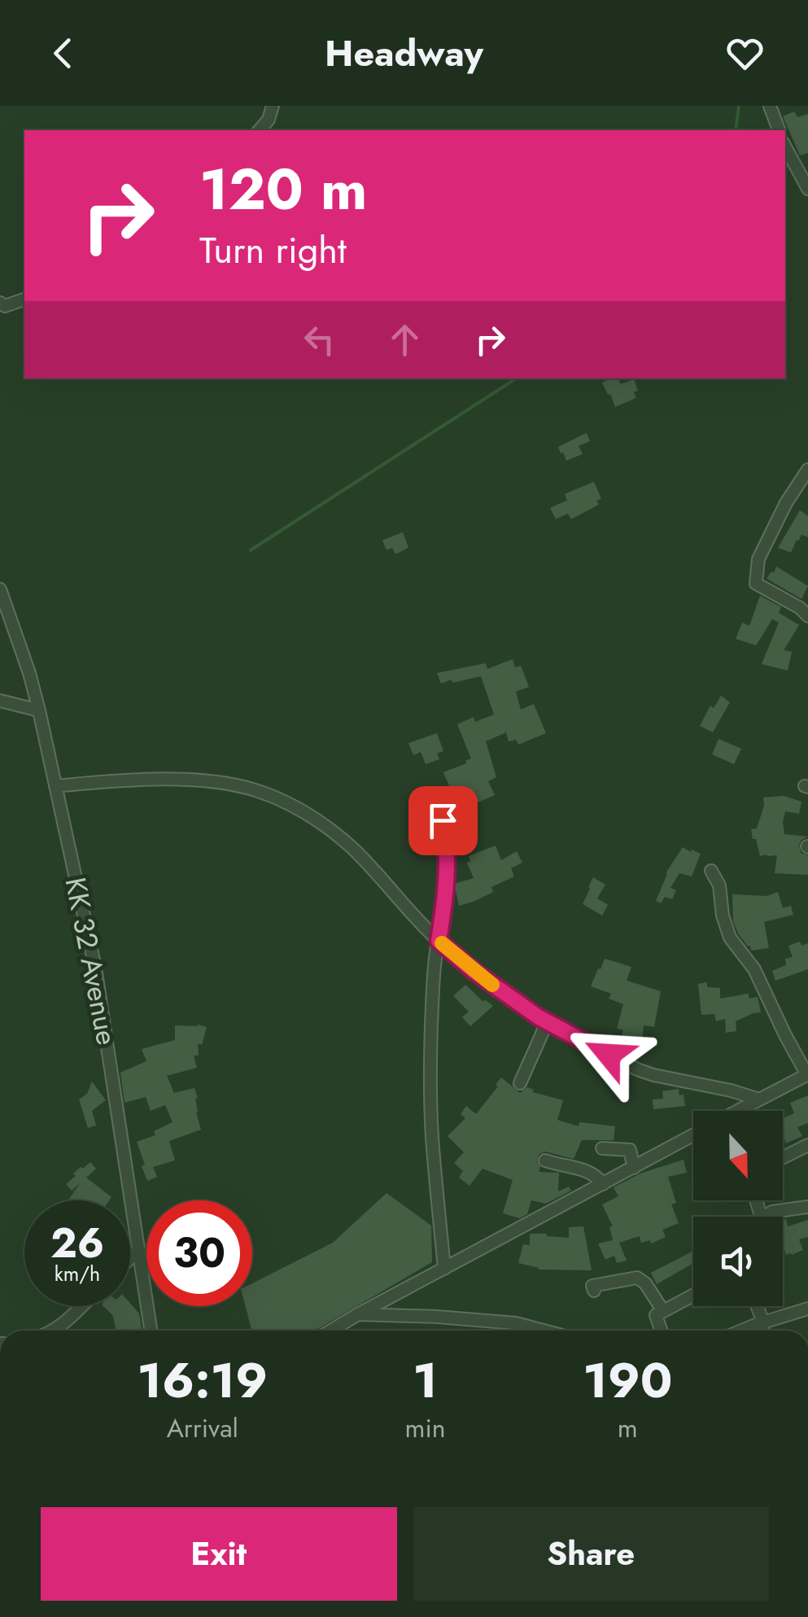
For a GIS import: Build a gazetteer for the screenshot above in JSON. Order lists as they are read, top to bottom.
{
  "streets": {
    "street": ["KK 32 Avenue"]
  },
  "north": "bottom",
  "page": {
    "header": "Headway",
    "turn": ["120 m", "Turn right"],
    "speed": "26 km/h",
    "limit": "30",
    "eta": [
      "16:19",
      "Arrival",
      "1",
      "min",
      "190",
      "m"
    ],
    "buttons": ["Exit", "Share"]
  }
}
